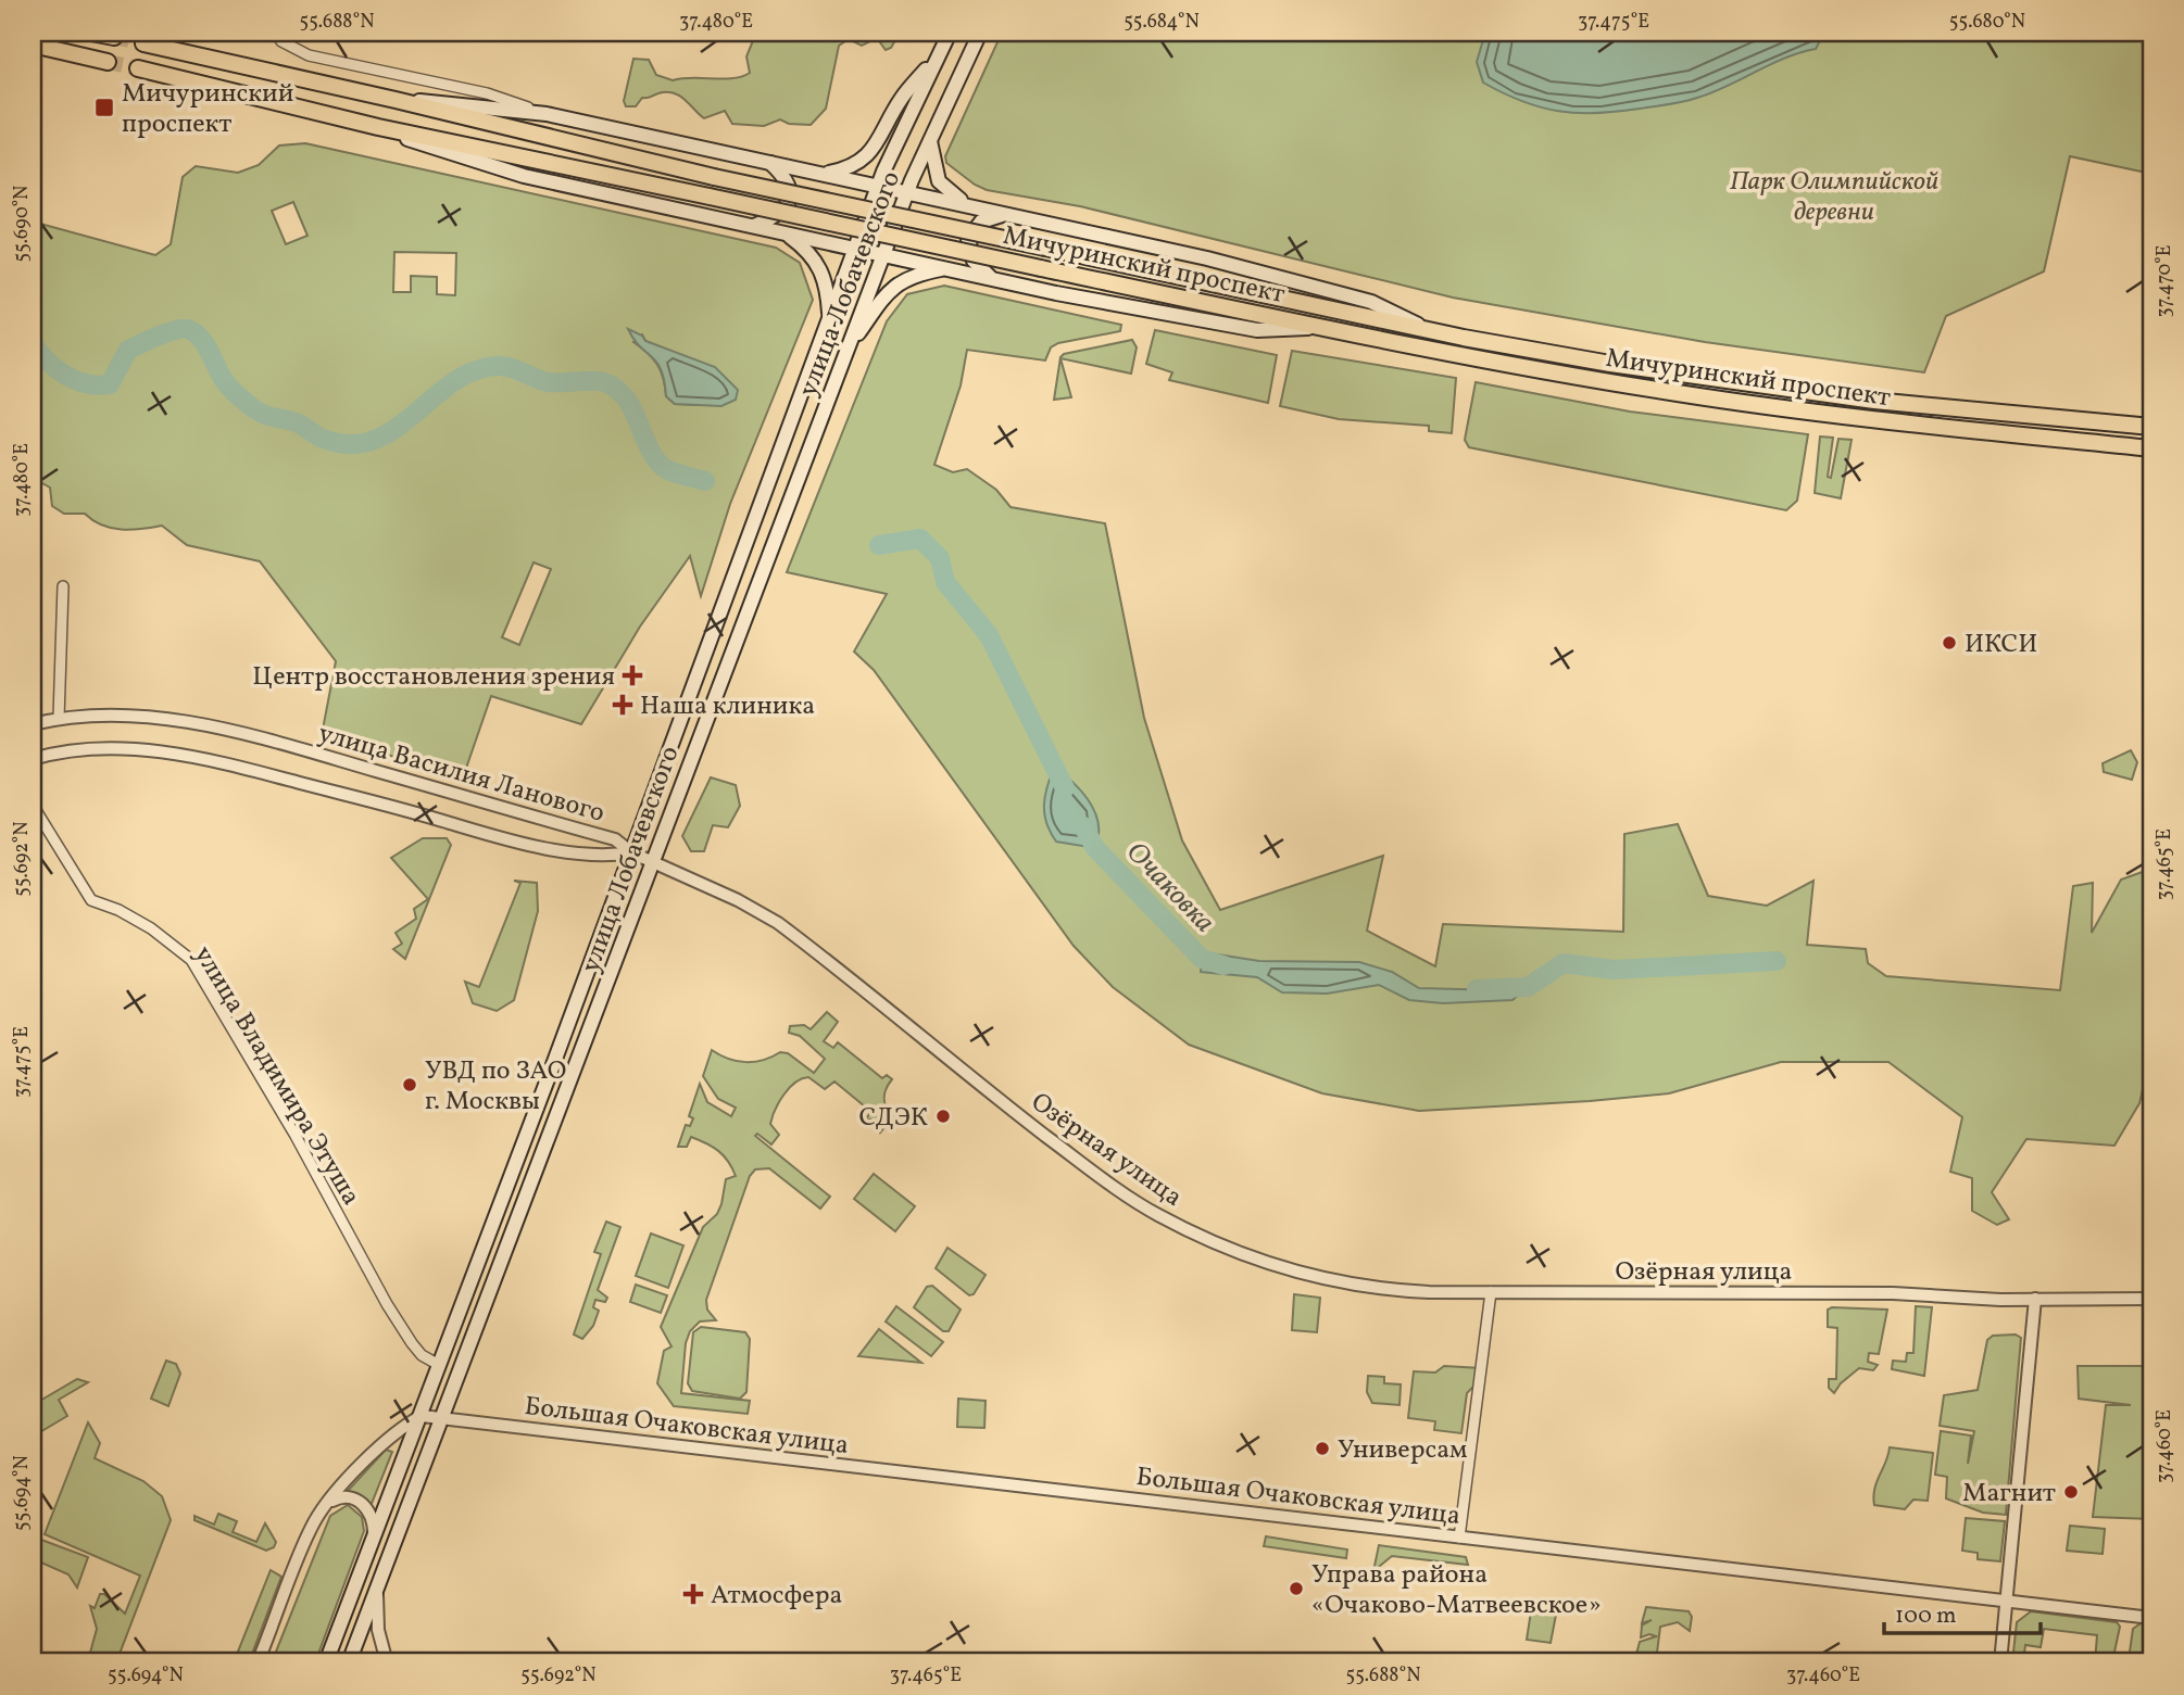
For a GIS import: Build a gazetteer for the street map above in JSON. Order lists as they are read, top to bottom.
{
  "streets": {
    "main road": ["Мичуринский проспект", "улица Лобачевского"],
    "street": [
      "улица Василия Ланового",
      "улица Владимира Этуша",
      "Озёрная улица",
      "Большая Очаковская улица"
    ]
  },
  "crossings": [
    ["улица Лобачевского", "улица Василия Ланового"],
    ["улица Лобачевского", "улица Владимира Этуша"],
    ["улица Лобачевского", "Озёрная улица"],
    ["улица Лобачевского", "Большая Очаковская улица"],
    ["улица Василия Ланового", "Озёрная улица"]
  ],
  "water": ["Очаковка"],
  "parks": ["Парк Олимпийской деревни"],
  "places": {
    "transit": ["Мичуринский проспект"],
    "other": [
      "ИКСИ",
      "УВД по ЗАО г. Москвы",
      "СДЭК",
      "Универсам",
      "Магнит",
      "Управа района «Очаково-Матвеевское»"
    ],
    "health": ["Центр восстановления зрения", "Наша клиника", "Атмосфера"]
  },
  "scale_bar": "100 m",
  "coordinates": [
    "55.688°N",
    "37.480°E",
    "55.684°N",
    "37.475°E",
    "55.680°N",
    "55.690°N",
    "37.470°E",
    "55.692°N",
    "37.465°E",
    "37.460°E",
    "55.694°N"
  ]
}
